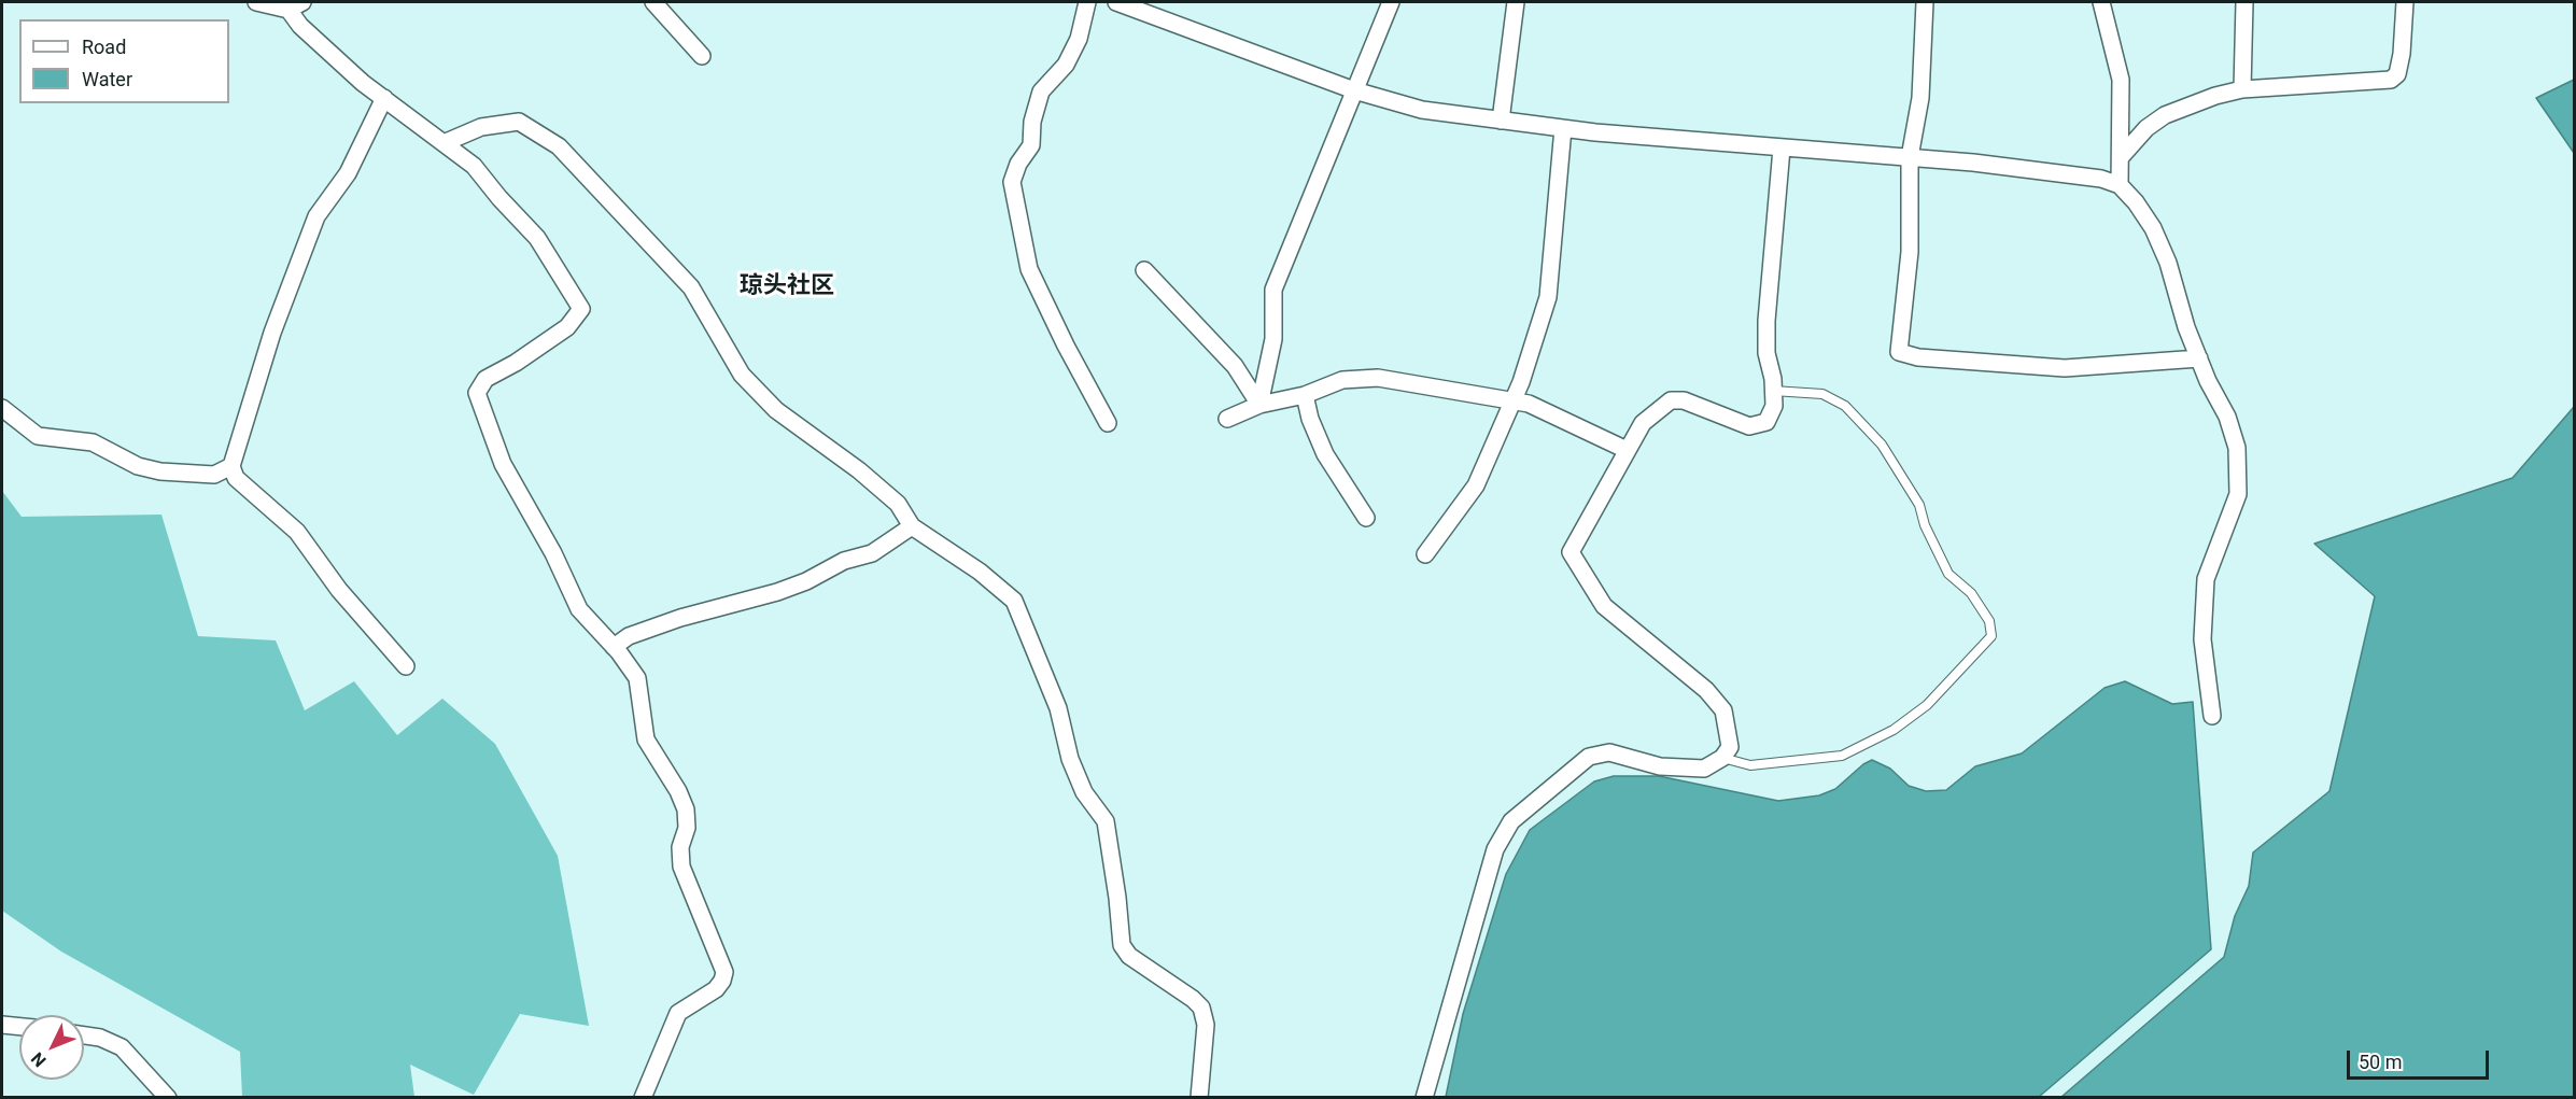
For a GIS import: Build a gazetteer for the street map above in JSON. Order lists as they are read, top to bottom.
{
  "districts": ["琼头社区"],
  "legend": ["Road", "Water"],
  "scale_bar": "50 m",
  "north": "bottom left"
}
